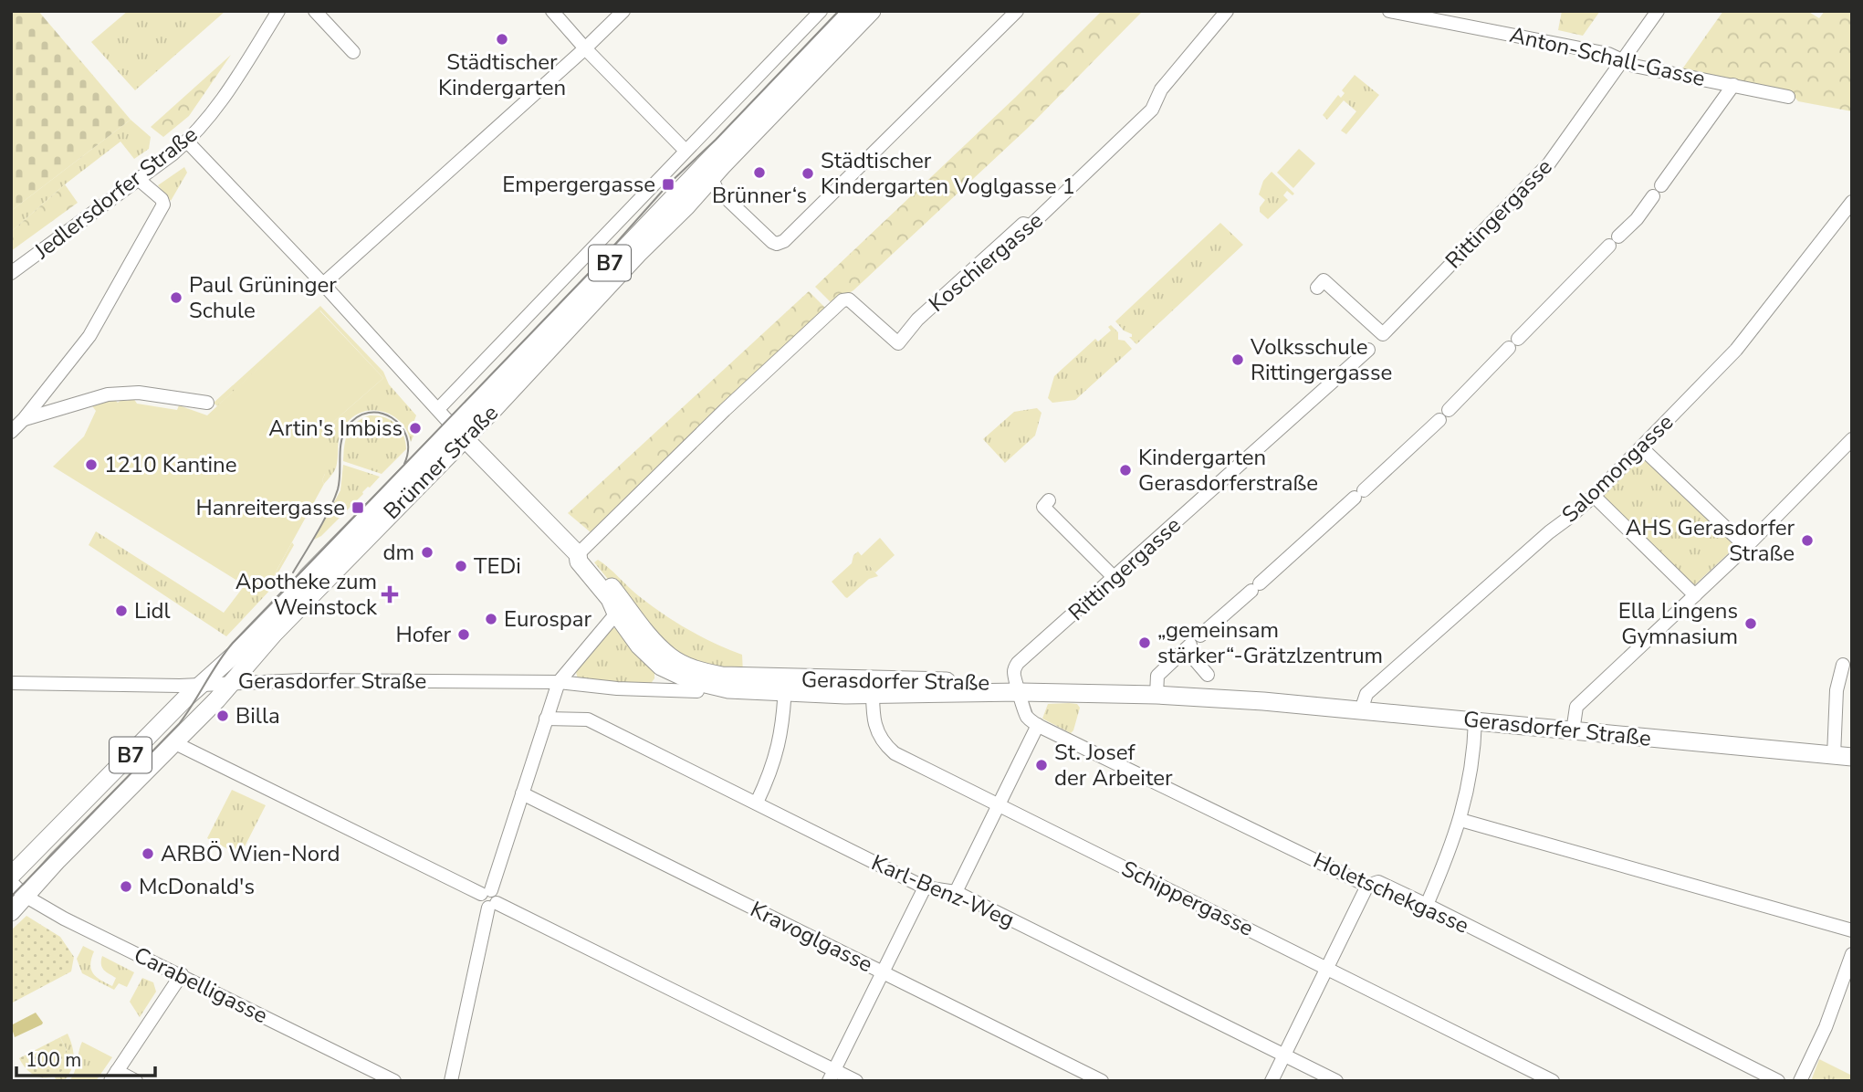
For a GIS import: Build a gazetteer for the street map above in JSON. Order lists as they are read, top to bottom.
{
  "streets": {
    "main road": ["B7", "Brünner Straße", "Gerasdorfer Straße"],
    "street": [
      "Anton-Schall-Gasse",
      "Jedlersdorfer Straße",
      "Rittingergasse",
      "Koschiergasse",
      "Salomongasse",
      "Karl-Benz-Weg",
      "Holetschekgasse",
      "Schippergasse",
      "Kravoglgasse",
      "Carabelligasse"
    ]
  },
  "crossings": [
    ["Anton-Schall-Gasse", "Rittingergasse"],
    ["Rittingergasse", "Gerasdorfer Straße"],
    ["Koschiergasse", "Gerasdorfer Straße"],
    ["Brünner Straße", "Gerasdorfer Straße"],
    ["Brünner Straße", "Carabelligasse"],
    ["Salomongasse", "Gerasdorfer Straße"],
    ["Gerasdorfer Straße", "Schippergasse"]
  ],
  "places": {
    "other": [
      "Städtischer Kindergarten",
      "Brünner‘s",
      "Städtischer Kindergarten Voglgasse 1",
      "Paul Grüninger Schule",
      "Volksschule Rittingergasse",
      "Artin's Imbiss",
      "1210 Kantine",
      "Kindergarten Gerasdorferstraße",
      "AHS Gerasdorfer Straße",
      "dm",
      "TEDi",
      "Lidl",
      "Eurospar",
      "Ella Lingens Gymnasium",
      "Hofer",
      "„gemeinsam stärker“-Grätzlzentrum",
      "Billa",
      "St. Josef der Arbeiter",
      "ARBÖ Wien-Nord",
      "McDonald's"
    ],
    "transit": ["Empergergasse", "Hanreitergasse"],
    "health": ["Apotheke zum Weinstock"]
  },
  "scale_bar": "100 m"
}
